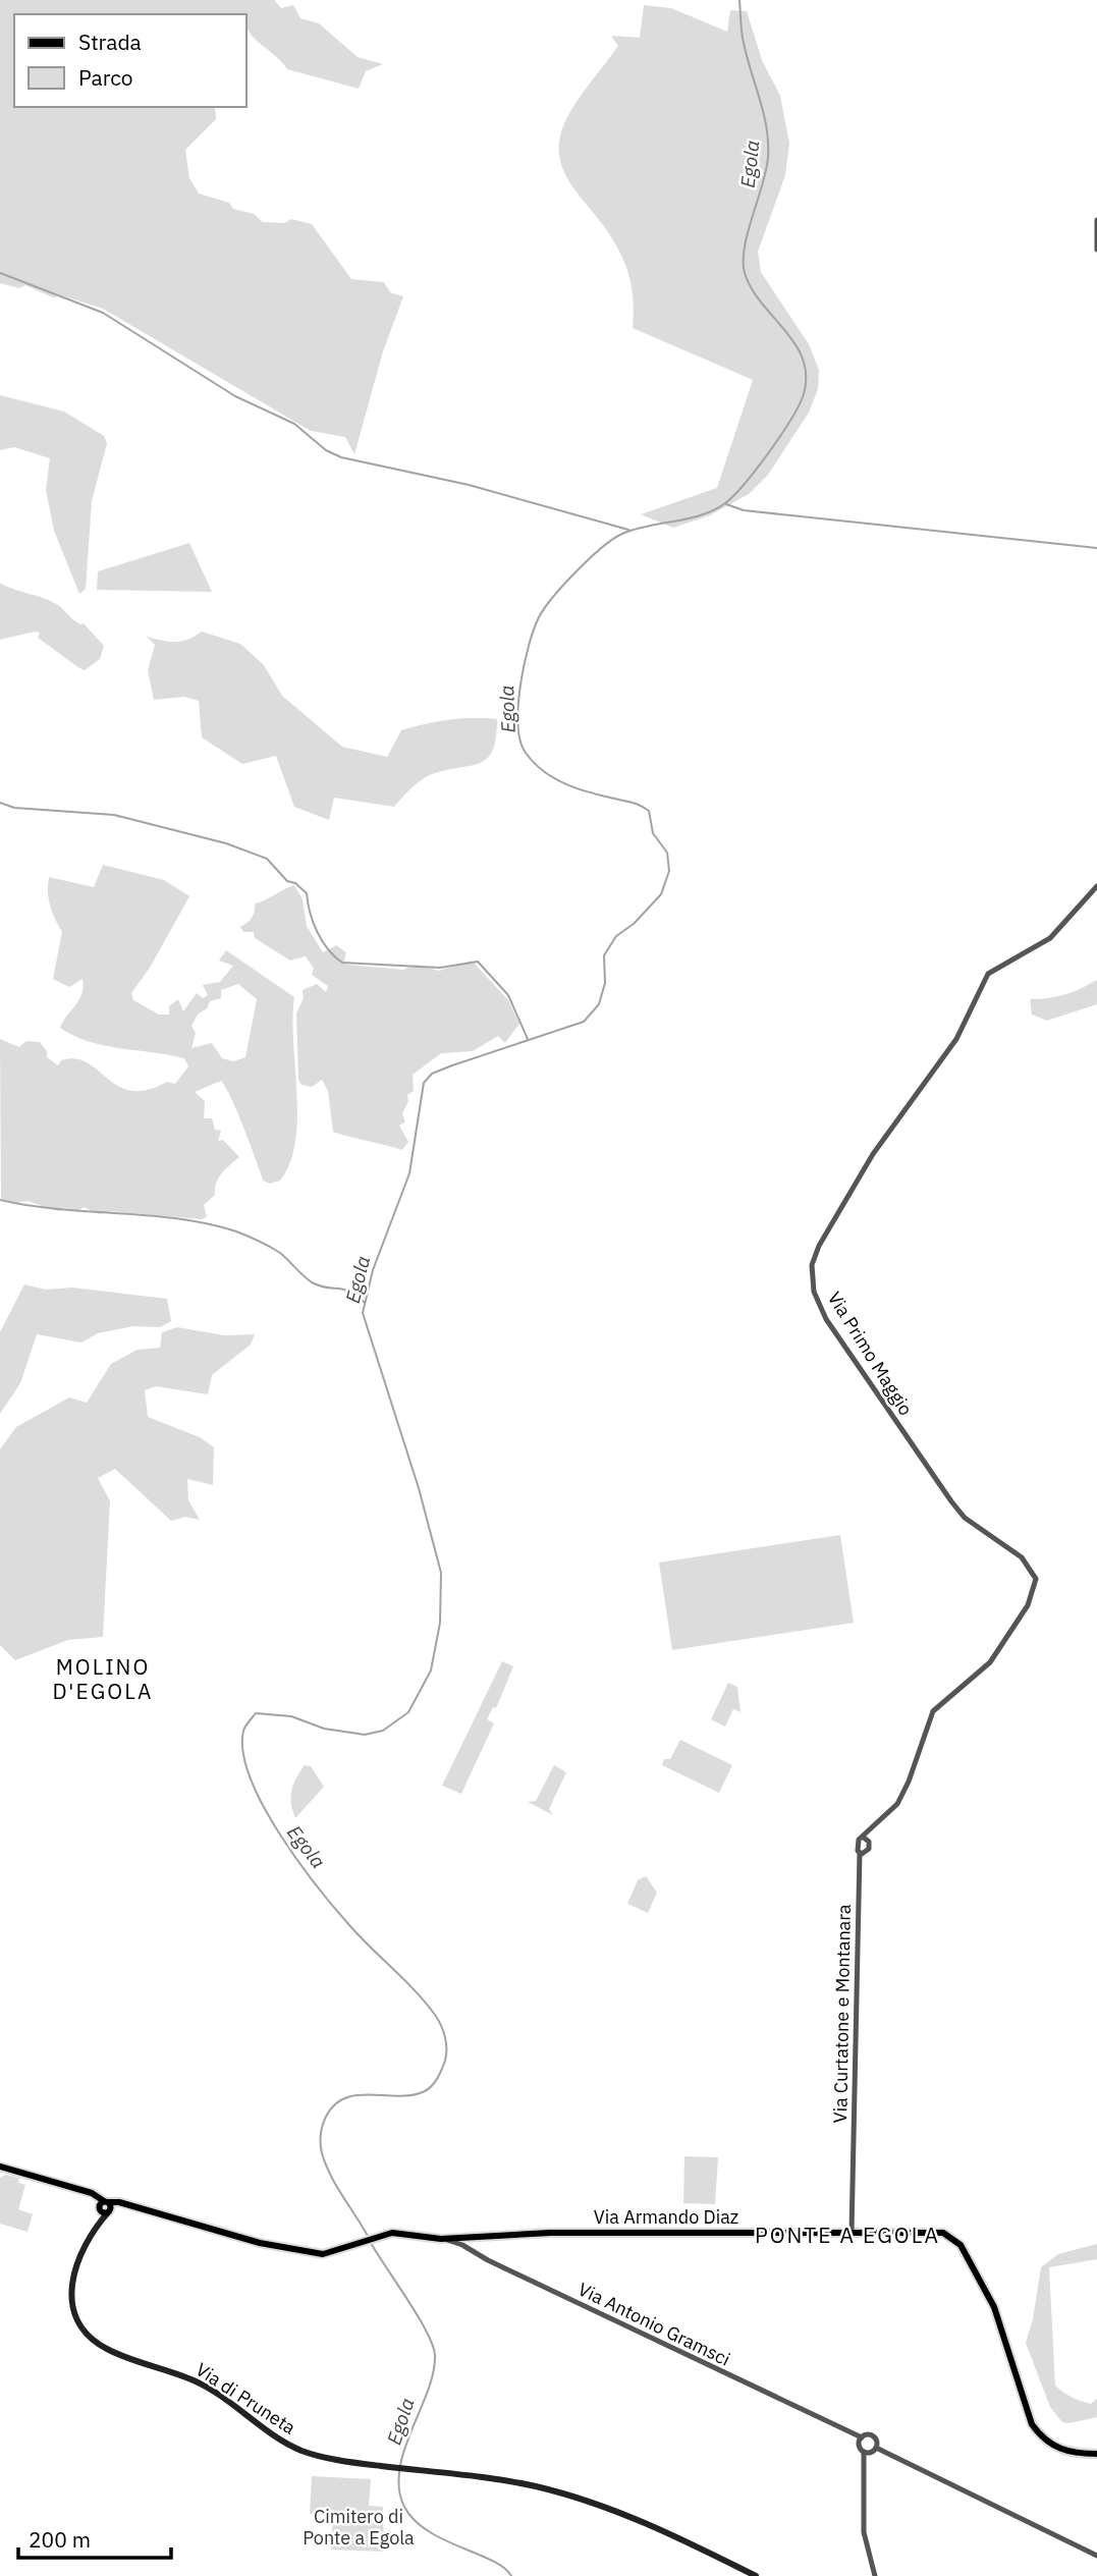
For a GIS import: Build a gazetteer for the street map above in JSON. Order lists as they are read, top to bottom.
{
  "streets": {
    "main road": ["Via Armando Diaz", "Via di Pruneta"],
    "street": ["Via Primo Maggio", "Via Curtatone e Montanara", "Via Antonio Gramsci"]
  },
  "crossings": [
    ["Via Curtatone e Montanara", "Via Armando Diaz"],
    ["Via Armando Diaz", "Via Antonio Gramsci"],
    ["Via Armando Diaz", "Via di Pruneta"]
  ],
  "districts": ["MOLINO D'EGOLA", "PONTE A EGOLA"],
  "water": ["Egola"],
  "parks": ["Cimitero di Ponte a Egola"],
  "legend": ["Strada", "Parco"],
  "scale_bar": "200 m"
}
